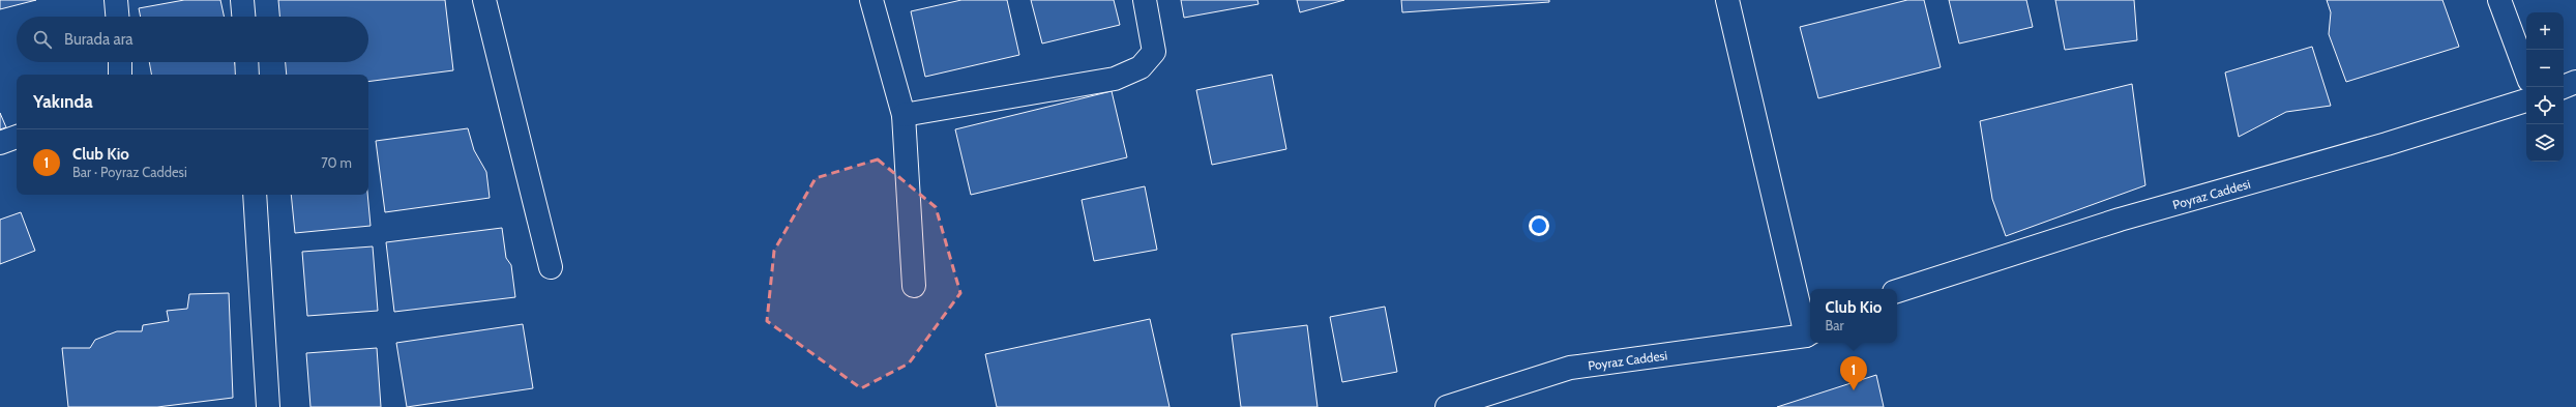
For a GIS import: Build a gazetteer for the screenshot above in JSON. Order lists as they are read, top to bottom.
{
  "streets": {
    "street": ["Poyraz Caddesi"]
  },
  "page": {
    "map_buttons": ["+", "−"],
    "search": "Burada ara",
    "heading": "Yakında",
    "list": [
      {
        "mark": "1",
        "name": "Club Kio",
        "note": "Bar · Poyraz Caddesi",
        "value": "70 m"
      }
    ],
    "popup": ["Club Kio", "Bar"],
    "pins": "1"
  }
}
